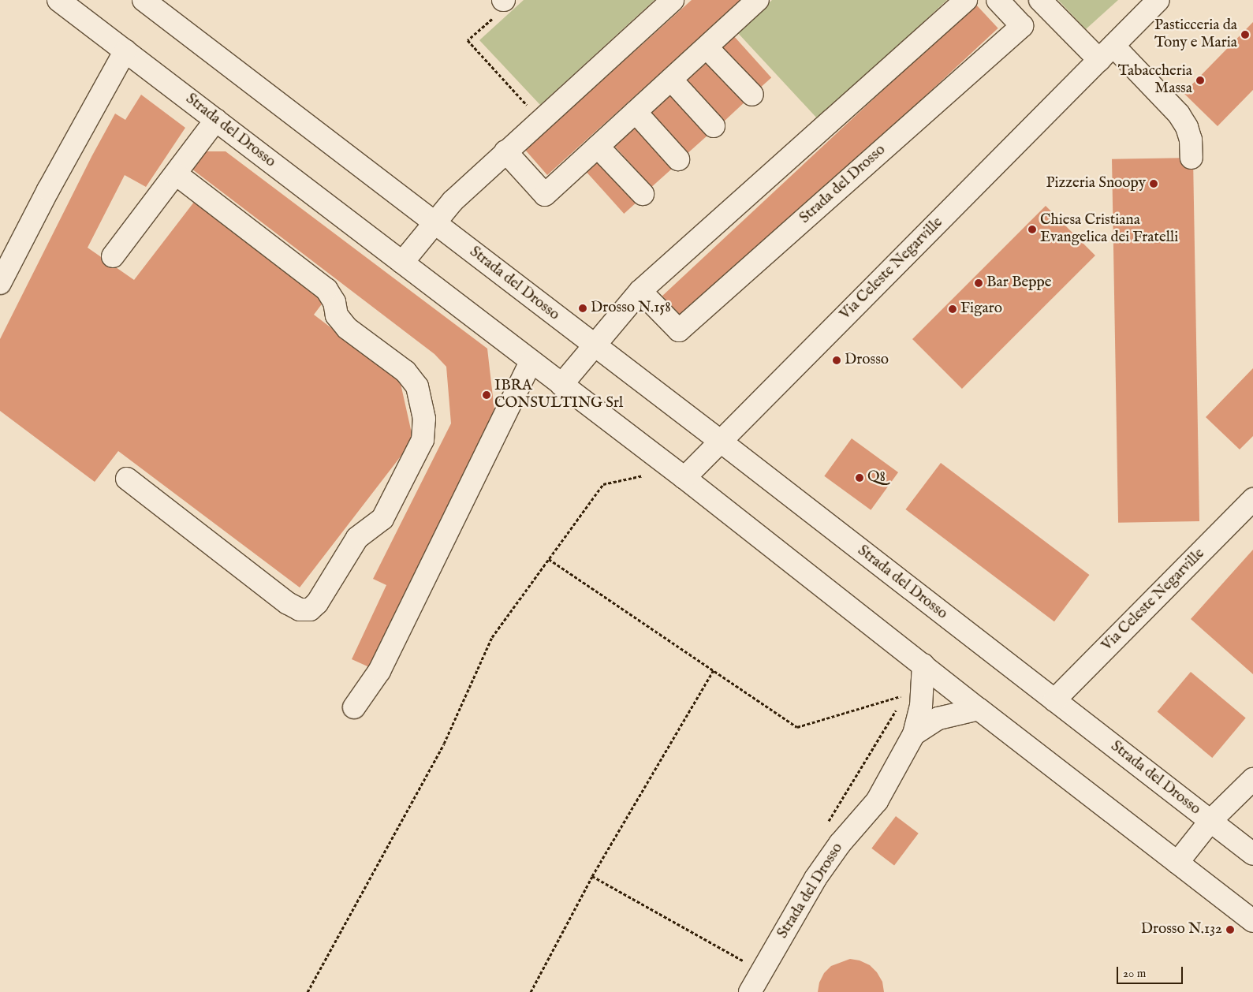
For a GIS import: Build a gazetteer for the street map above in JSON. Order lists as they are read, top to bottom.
{
  "streets": {
    "street": ["Strada del Drosso", "Via Celeste Negarville"]
  },
  "crossings": [
    ["Strada del Drosso", "Via Celeste Negarville"]
  ],
  "places": [
    "Pasticceria da Tony e Maria",
    "Tabaccheria Massa",
    "Pizzeria Snoopy",
    "Chiesa Cristiana Evangelica dei Fratelli",
    "Bar Beppe",
    "Drosso N.158",
    "Figaro",
    "Drosso",
    "IBRA CONSULTING Srl",
    "Q8",
    "Drosso N.132"
  ],
  "scale_bar": "20 m"
}
